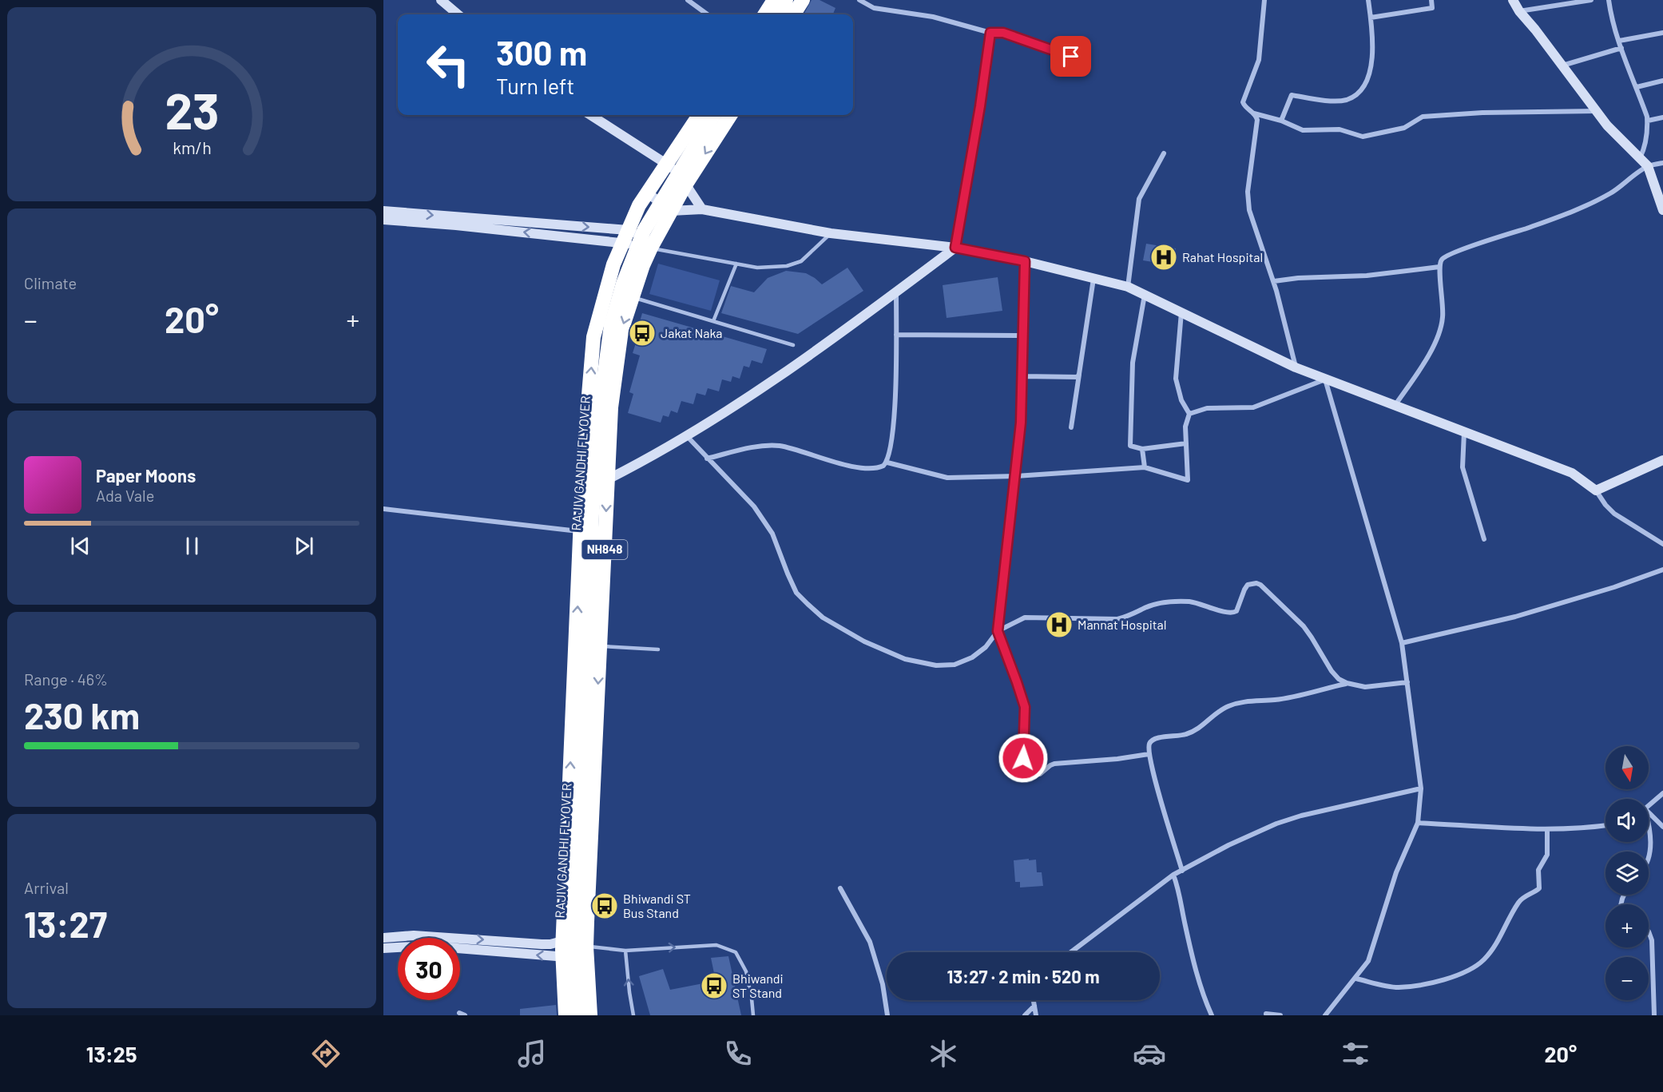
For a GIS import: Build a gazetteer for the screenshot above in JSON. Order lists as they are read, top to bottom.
{
  "streets": {
    "highway": ["RAJIV GANDHI FLYOVER", "NH848"]
  },
  "places": {
    "hospital": ["Rahat Hospital", "Mannat Hospital"],
    "bus stop": ["Jakat Naka", "Bhiwandi ST Bus Stand", "Bhiwandi ST Stand"]
  },
  "north": "bottom",
  "page": {
    "turn": ["300 m", "Turn left"],
    "tile": [
      "Climate",
      ["Range · 46%", "230 km"],
      ["Arrival", "13:27"]
    ],
    "heat": ["−", "20°", "+"],
    "song": ["Paper Moons", "Ada Vale"],
    "map_buttons": ["+", "−"],
    "limit": "30",
    "trip": "13:27 · 2 min · 520 m",
    "tabs": ["13:25", "20°"],
    "gauge": ["23", "km/h"]
  }
}
